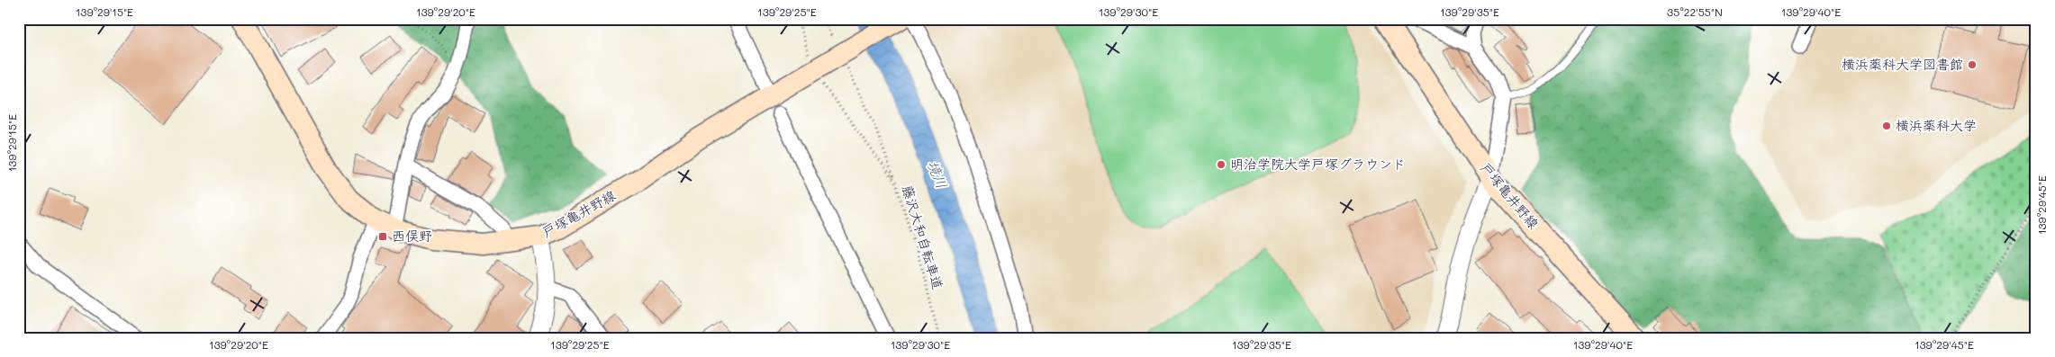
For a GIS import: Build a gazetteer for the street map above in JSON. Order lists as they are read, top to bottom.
{
  "streets": {
    "main road": ["戸塚亀井野線"],
    "path": ["藤沢大和自転車道"]
  },
  "water": ["境川"],
  "places": {
    "other": ["横浜薬科大学図書館", "横浜薬科大学", "明治学院大学戸塚グラウンド"],
    "transit": ["西俣野"]
  },
  "coordinates": [
    "139°29'15\"E",
    "139°29'20\"E",
    "139°29'25\"E",
    "139°29'30\"E",
    "139°29'35\"E",
    "35°22'55\"N",
    "139°29'40\"E",
    "139°29'45\"E"
  ]
}
